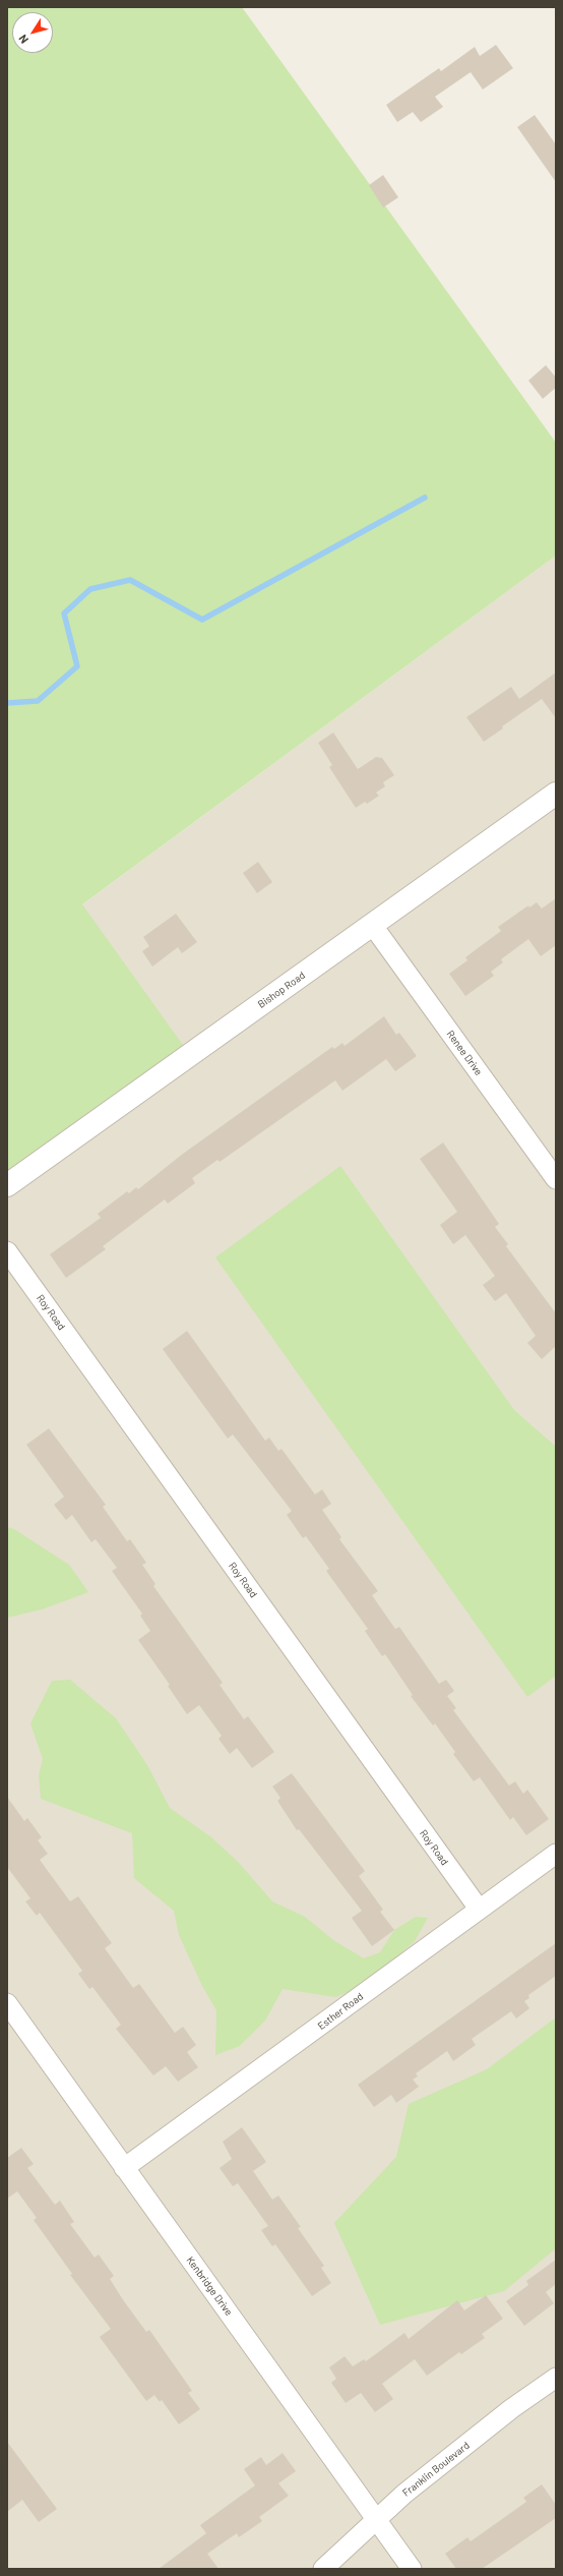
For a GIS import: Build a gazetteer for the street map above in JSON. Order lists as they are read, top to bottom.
{
  "streets": {
    "street": [
      "Bishop Road",
      "Renee Drive",
      "Roy Road",
      "Esther Road",
      "Kenbridge Drive",
      "Franklin Boulevard"
    ]
  },
  "crossings": [
    ["Bishop Road", "Renee Drive"],
    ["Roy Road", "Esther Road"],
    ["Esther Road", "Kenbridge Drive"],
    ["Kenbridge Drive", "Franklin Boulevard"]
  ],
  "north": "bottom left"
}
